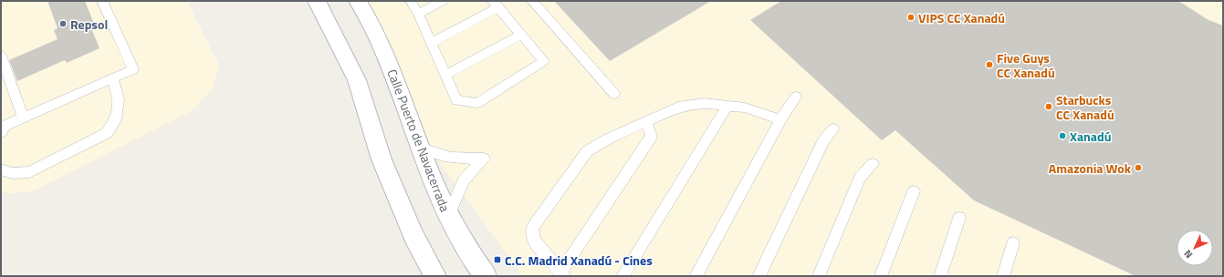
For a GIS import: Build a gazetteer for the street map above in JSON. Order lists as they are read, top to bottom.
{
  "streets": {
    "street": ["Calle Puerto de Navacerrada"]
  },
  "places": {
    "other": [
      "VIPS CC Xanadú",
      "Repsol",
      "Five Guys CC Xanadú",
      "Starbucks CC Xanadú",
      "Xanadú",
      "Amazonia Wok"
    ],
    "transit": ["C.C. Madrid Xanadú - Cines"]
  },
  "north": "bottom left"
}
